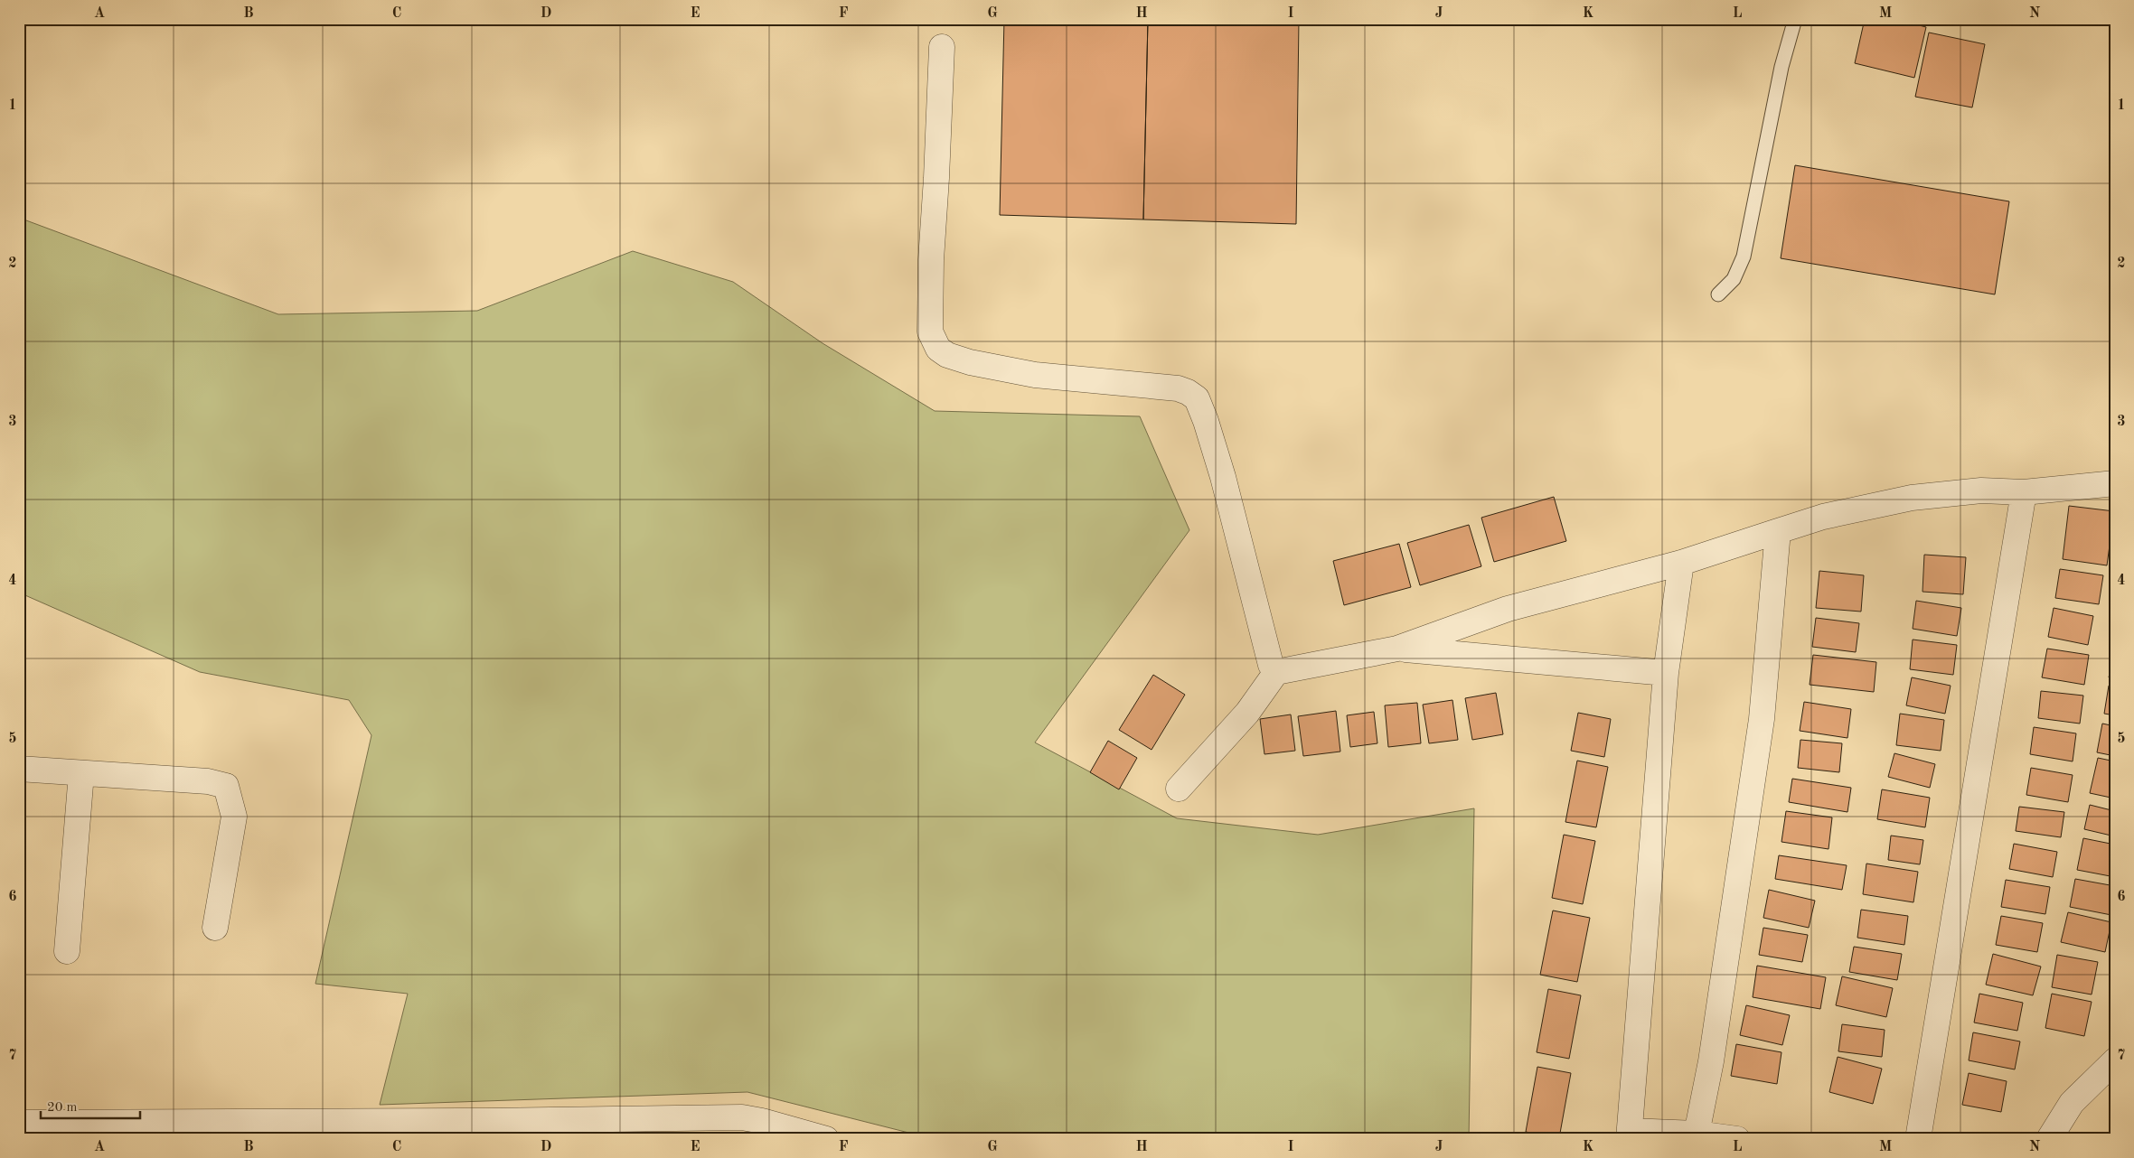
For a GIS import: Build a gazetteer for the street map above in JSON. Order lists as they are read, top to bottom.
{
  "scale_bar": "20 m",
  "grid": {
    "columns": [
      "A",
      "B",
      "C",
      "D",
      "E",
      "F",
      "G",
      "H",
      "I",
      "J",
      "K",
      "L",
      "M",
      "N"
    ],
    "rows": [
      "1",
      "2",
      "3",
      "4",
      "5",
      "6",
      "7"
    ]
  }
}
